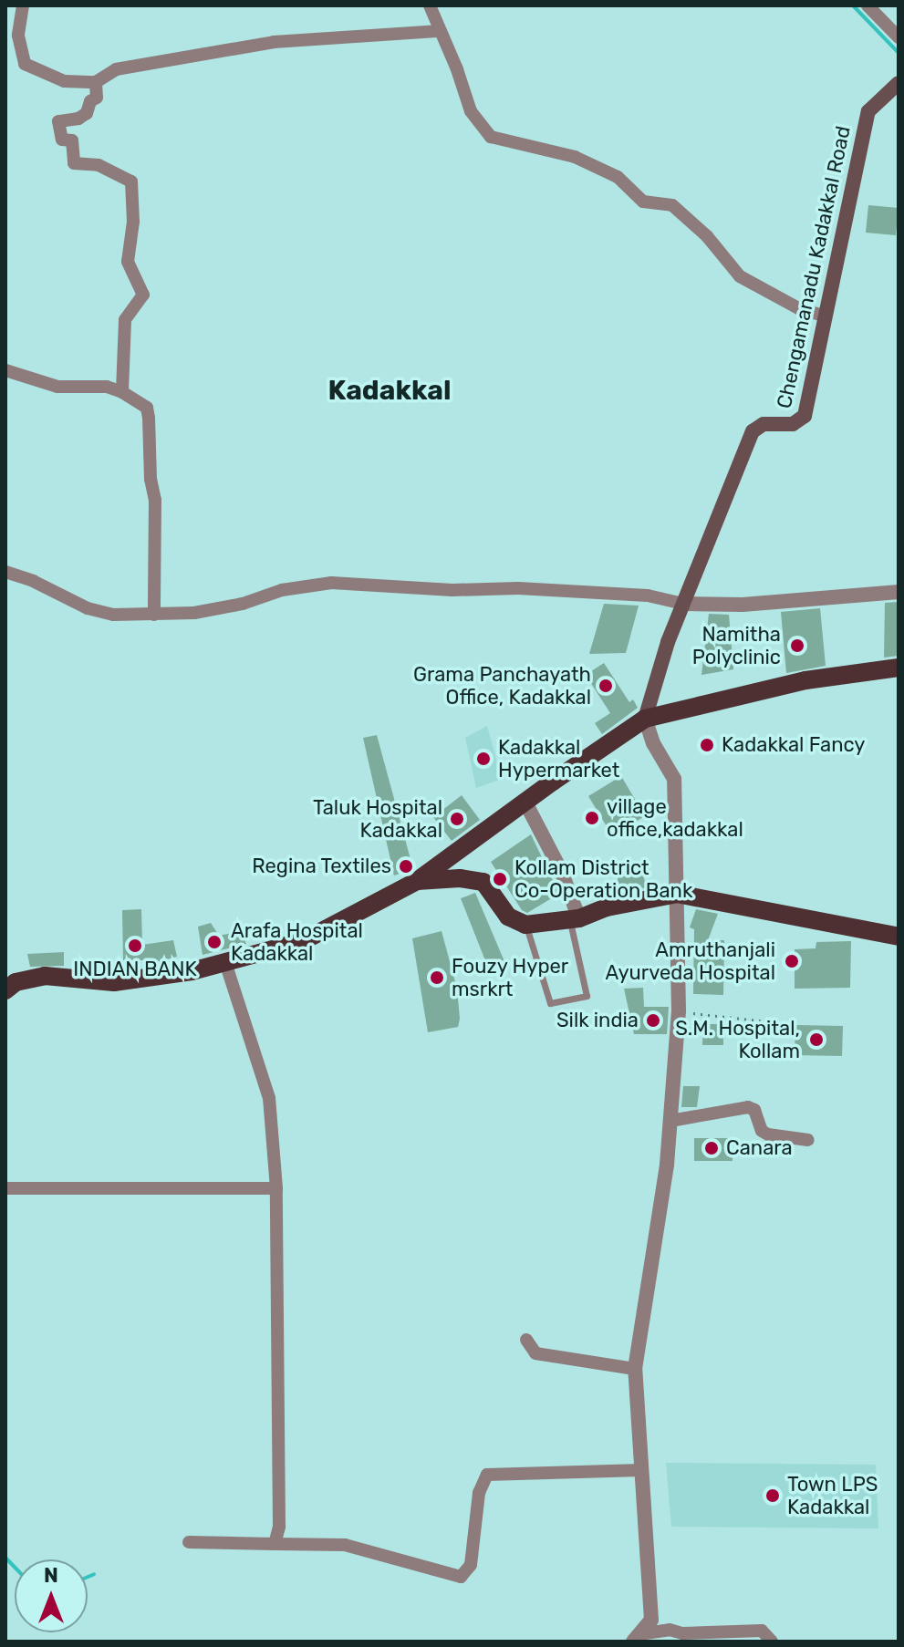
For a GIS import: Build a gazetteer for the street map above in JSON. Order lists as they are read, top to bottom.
{
  "streets": {
    "main road": ["Chengamanadu Kadakkal Road"]
  },
  "districts": ["Kadakkal"],
  "places": [
    "Namitha Polyclinic",
    "Grama Panchayath Office, Kadakkal",
    "Kadakkal Fancy",
    "Kadakkal Hypermarket",
    "village office,kadakkal",
    "Taluk Hospital Kadakkal",
    "Regina Textiles",
    "Kollam District Co-Operation Bank",
    "Arafa Hospital Kadakkal",
    "INDIAN BANK",
    "Amruthanjali Ayurveda Hospital",
    "Fouzy Hyper msrkrt",
    "Silk india",
    "S.M. Hospital, Kollam",
    "Canara",
    "Town LPS Kadakkal"
  ],
  "north": "top"
}
